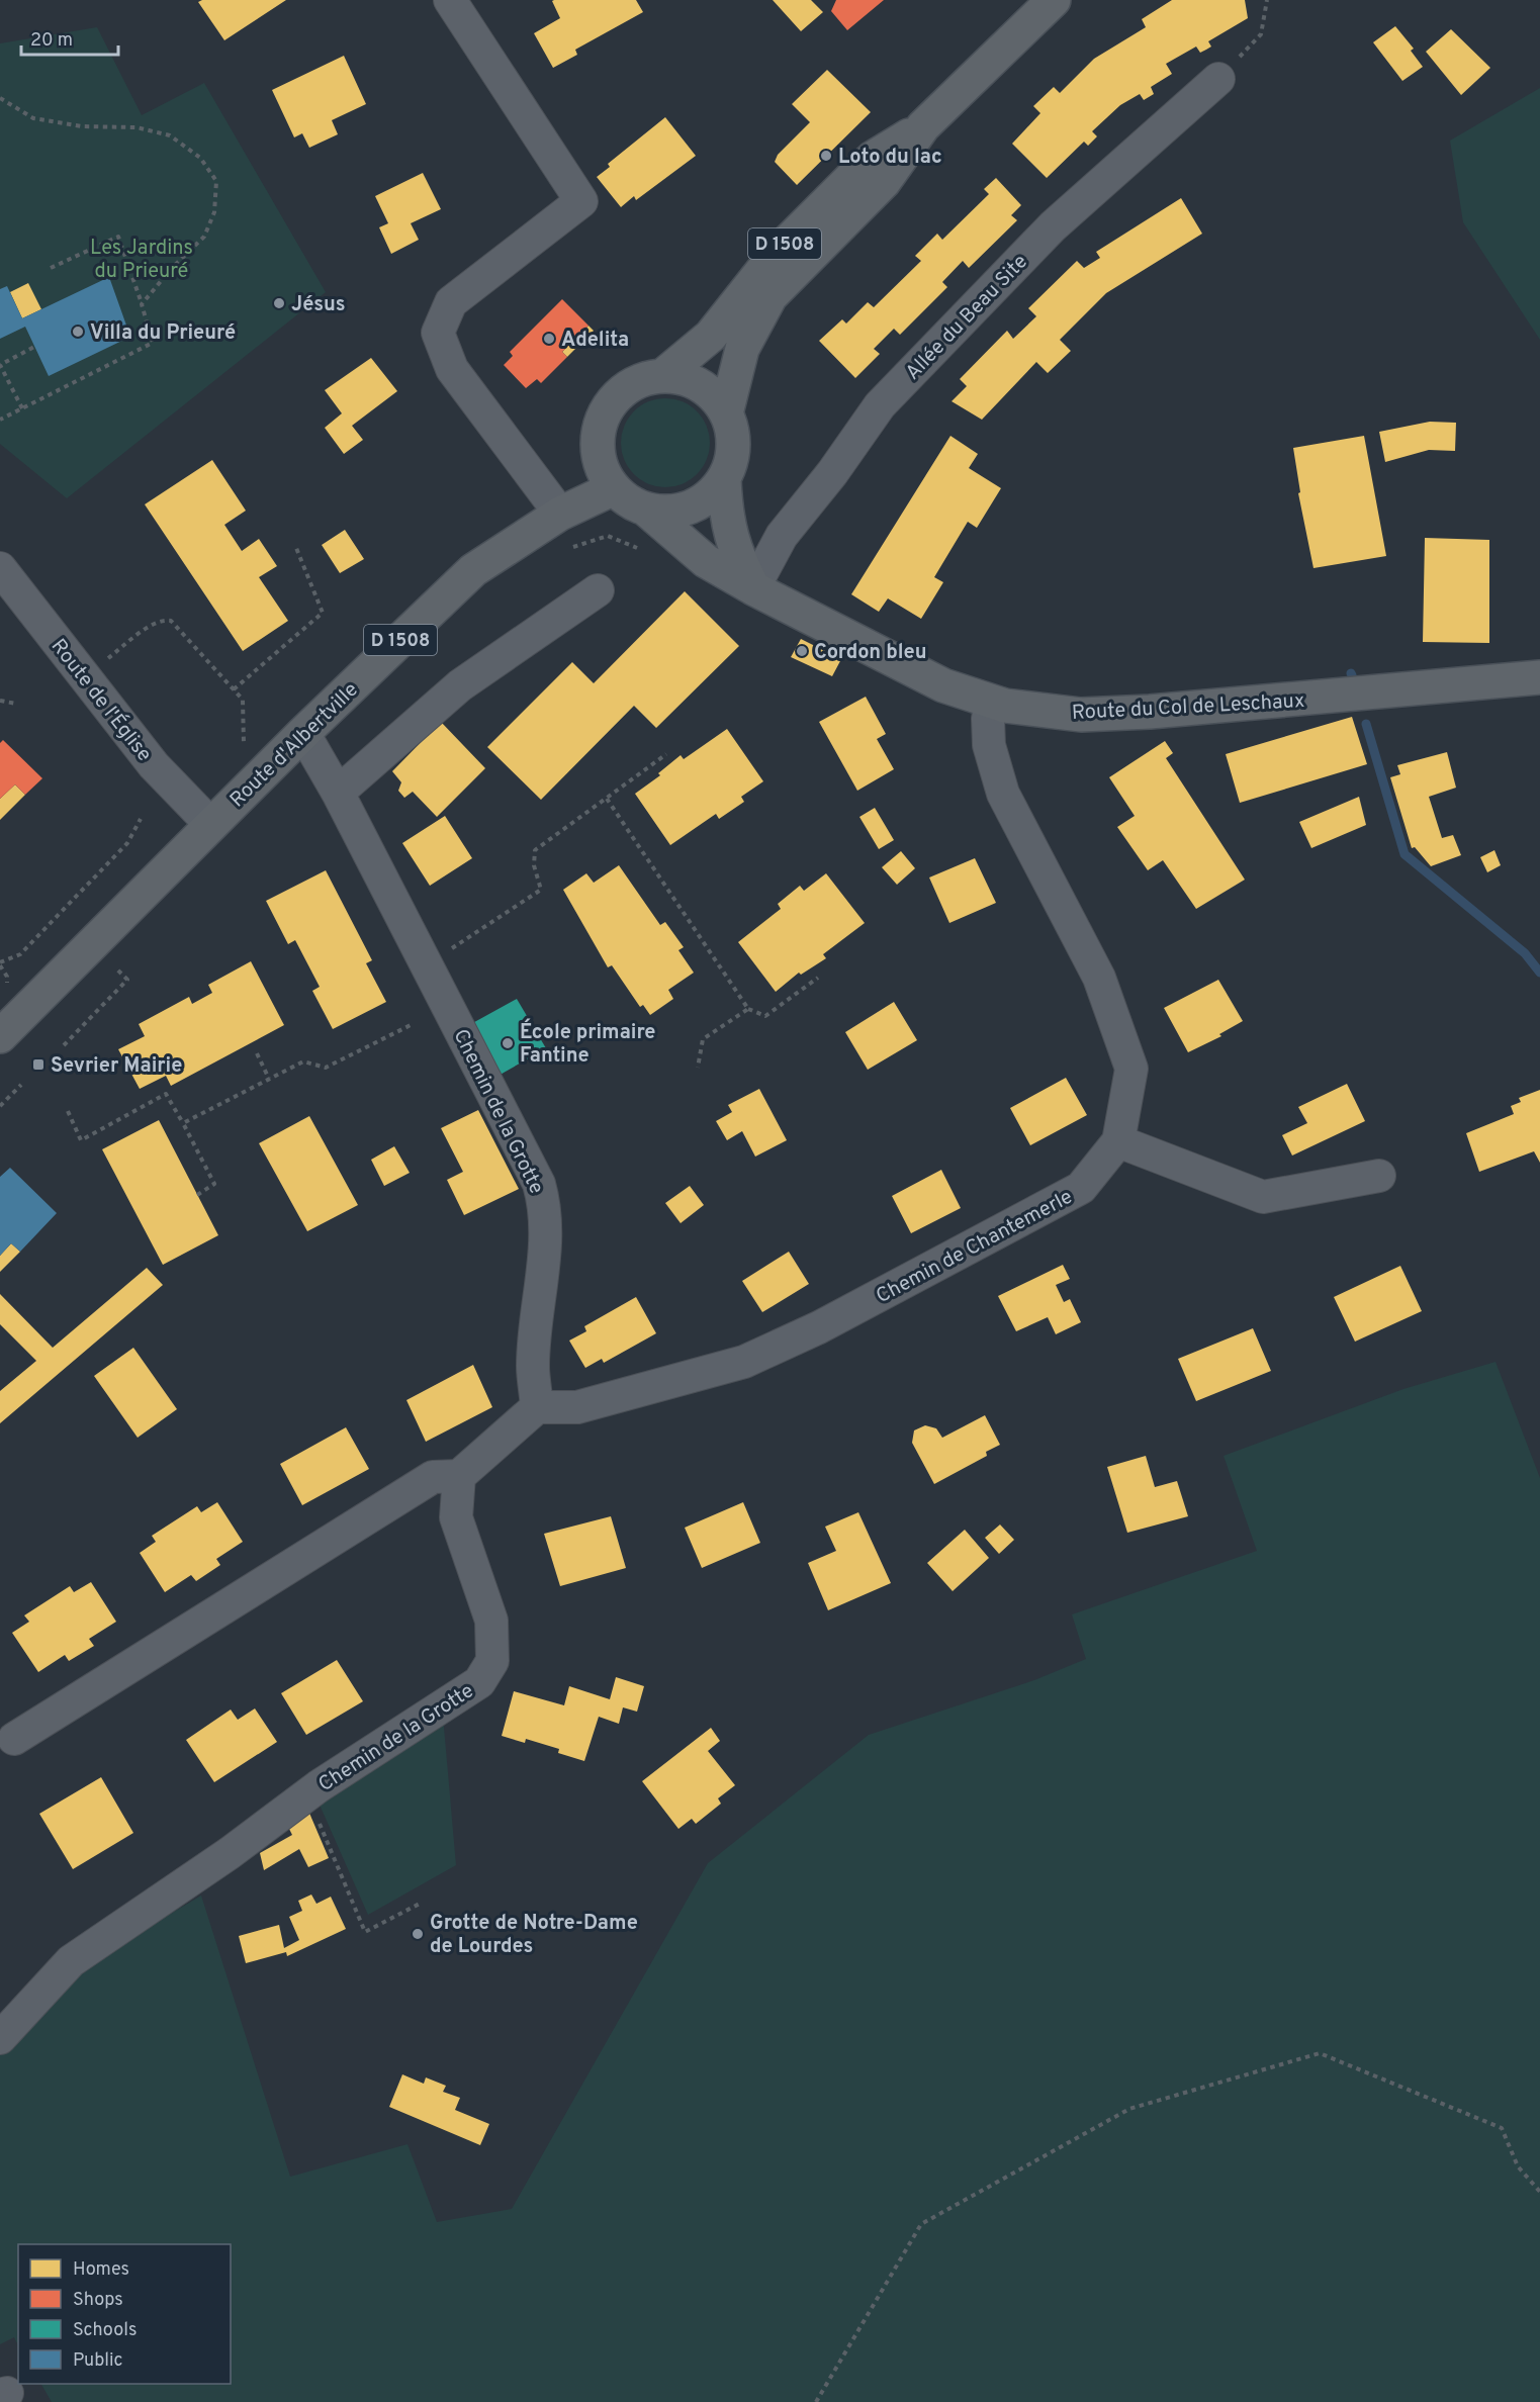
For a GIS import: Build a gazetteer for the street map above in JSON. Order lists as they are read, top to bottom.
{
  "streets": {
    "main road": ["D 1508", "Route du Col de Leschaux", "Route d'Albertville"],
    "street": [
      "Allée du Beau Site",
      "Route de l'Église",
      "Chemin de la Grotte",
      "Chemin de Chantemerle"
    ]
  },
  "crossings": [
    ["D 1508", "Route du Col de Leschaux"],
    ["D 1508", "Route d'Albertville"],
    ["Allée du Beau Site", "Route du Col de Leschaux"],
    ["Route de l'Église", "Route d'Albertville"],
    ["Route du Col de Leschaux", "Route d'Albertville"],
    ["Route du Col de Leschaux", "Chemin de Chantemerle"],
    ["Route d'Albertville", "Chemin de la Grotte"],
    ["Chemin de la Grotte", "Chemin de Chantemerle"]
  ],
  "parks": ["Les Jardins du Prieuré"],
  "places": {
    "other": [
      "Loto du lac",
      "Jésus",
      "Villa du Prieuré",
      "Adelita",
      "Cordon bleu",
      "École primaire Fantine",
      "Grotte de Notre-Dame de Lourdes"
    ],
    "transit": ["Sevrier Mairie"]
  },
  "legend": [
    "Homes",
    "Shops",
    "Schools",
    "Public"
  ],
  "scale_bar": "20 m"
}
